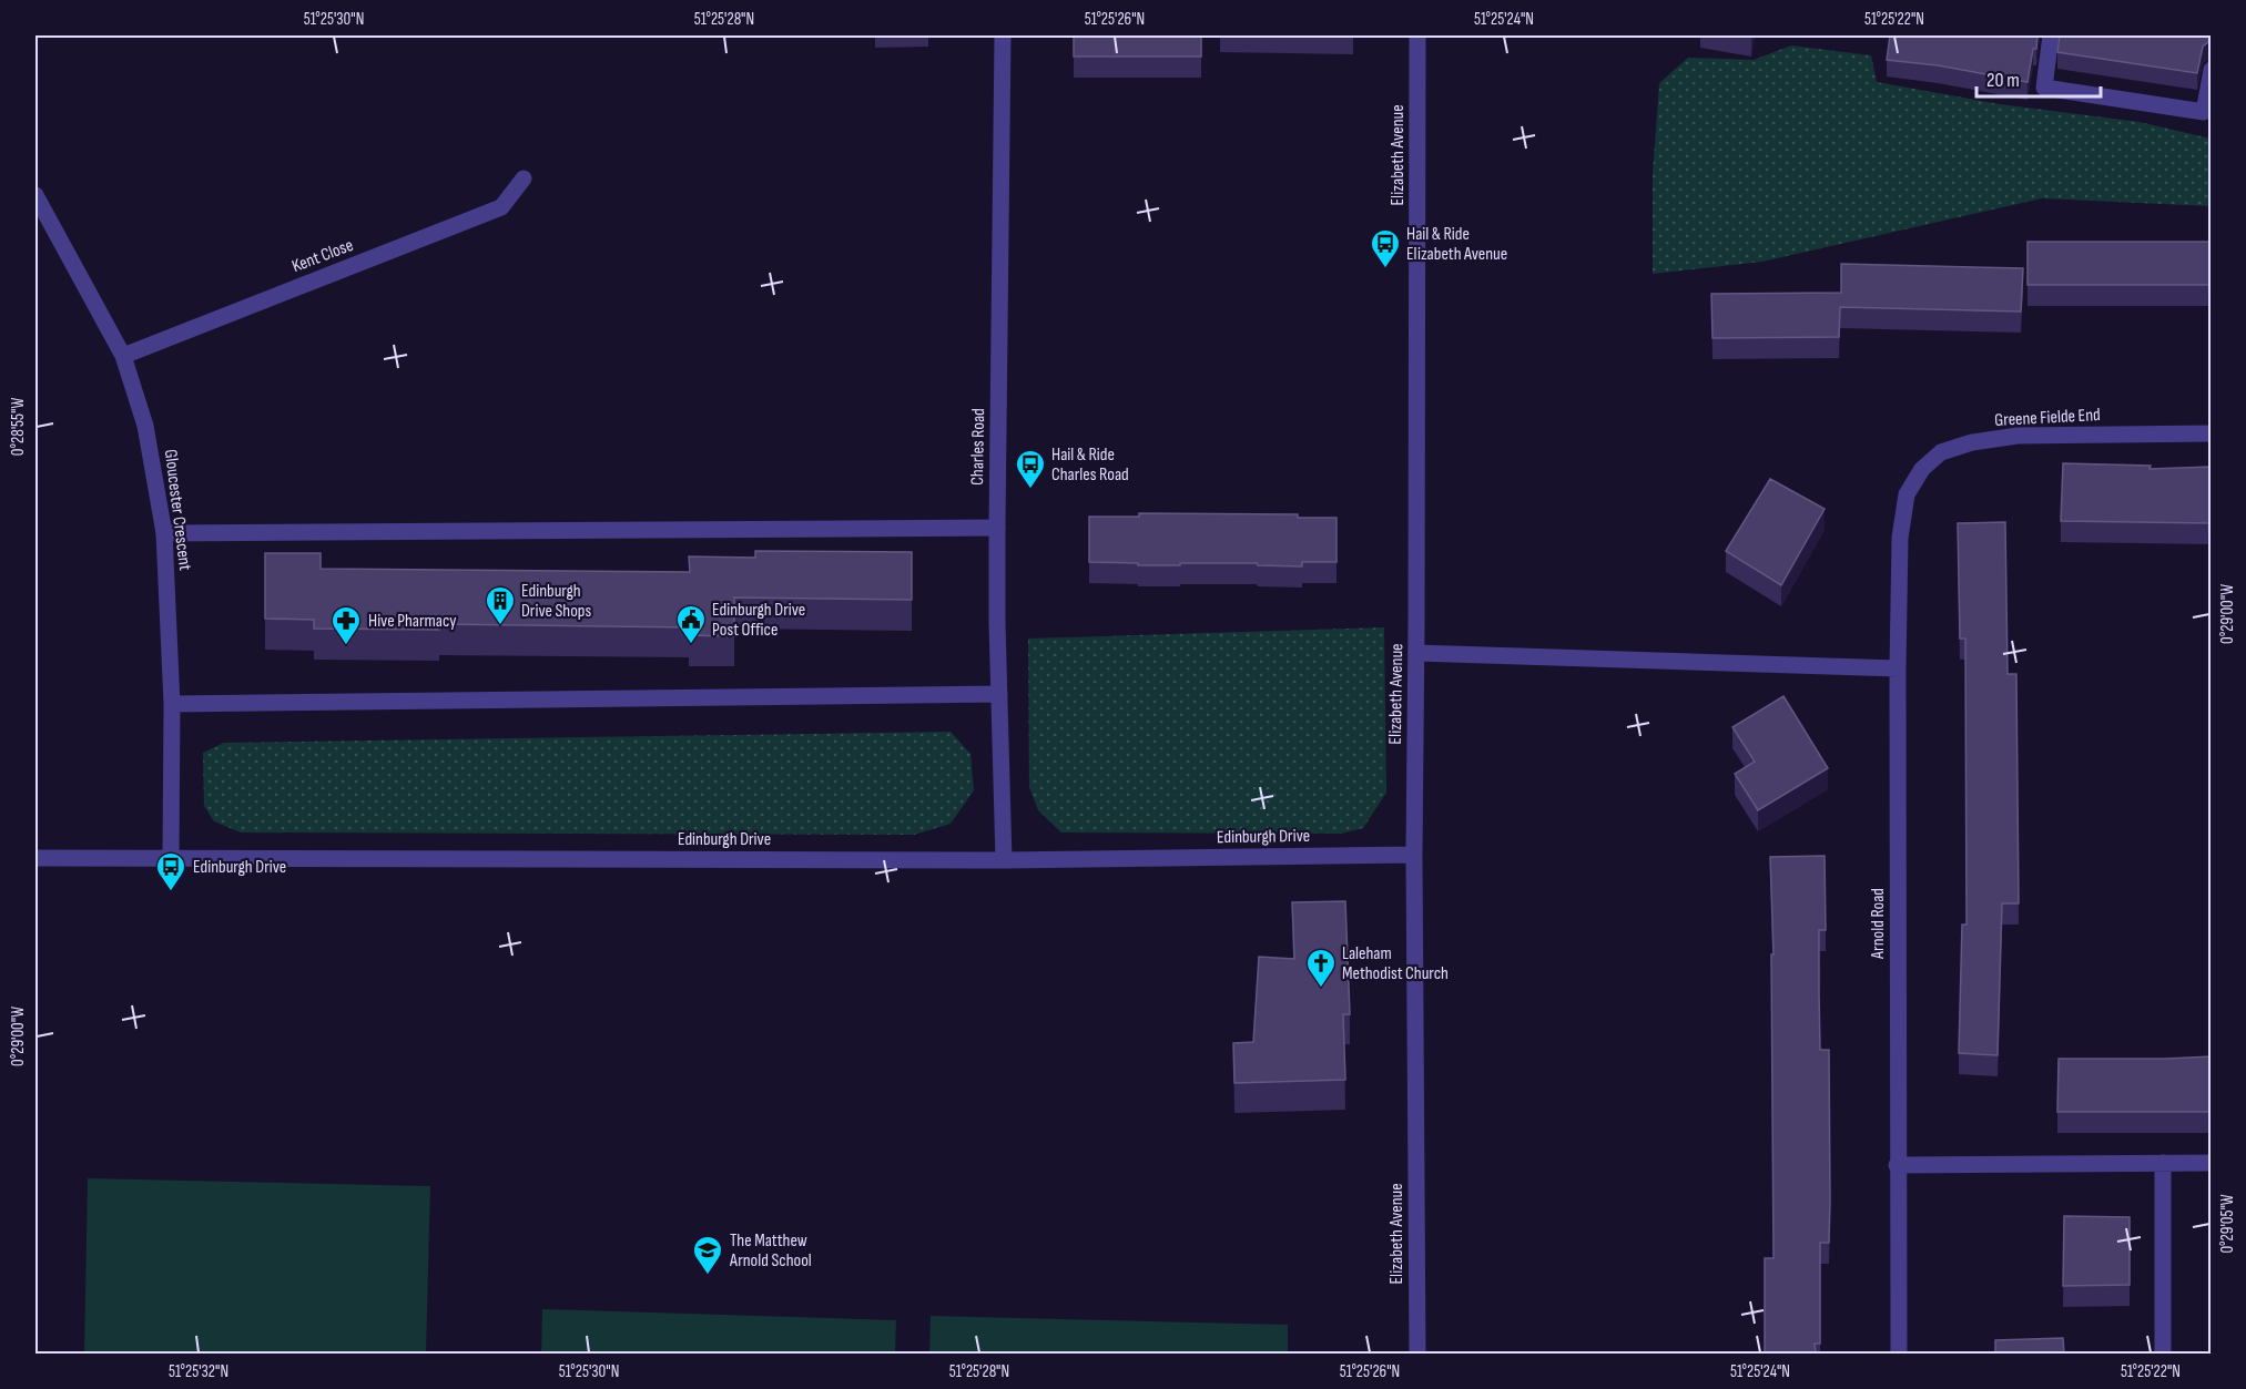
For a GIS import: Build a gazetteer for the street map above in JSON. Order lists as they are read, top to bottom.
{
  "streets": {
    "street": [
      "Elizabeth Avenue",
      "Kent Close",
      "Greene Fielde End",
      "Charles Road",
      "Gloucester Crescent",
      "Edinburgh Drive",
      "Arnold Road"
    ]
  },
  "crossings": [
    ["Elizabeth Avenue", "Edinburgh Drive"],
    ["Kent Close", "Gloucester Crescent"],
    ["Greene Fielde End", "Arnold Road"],
    ["Charles Road", "Edinburgh Drive"],
    ["Gloucester Crescent", "Edinburgh Drive"]
  ],
  "places": {
    "bus stop": ["Hail & Ride Elizabeth Avenue", "Hail & Ride Charles Road", "Edinburgh Drive"],
    "building": ["Edinburgh Drive Shops"],
    "public building": ["Edinburgh Drive Post Office"],
    "pharmacy": ["Hive Pharmacy"],
    "church": ["Laleham Methodist Church"],
    "school or university": ["The Matthew Arnold School"]
  },
  "scale_bar": "20 m",
  "coordinates": [
    "51°25'30\"N",
    "51°25'28\"N",
    "51°25'26\"N",
    "51°25'24\"N",
    "51°25'22\"N",
    "0°28'55\"W",
    "0°29'00\"W",
    "0°29'05\"W",
    "51°25'32\"N"
  ]
}
